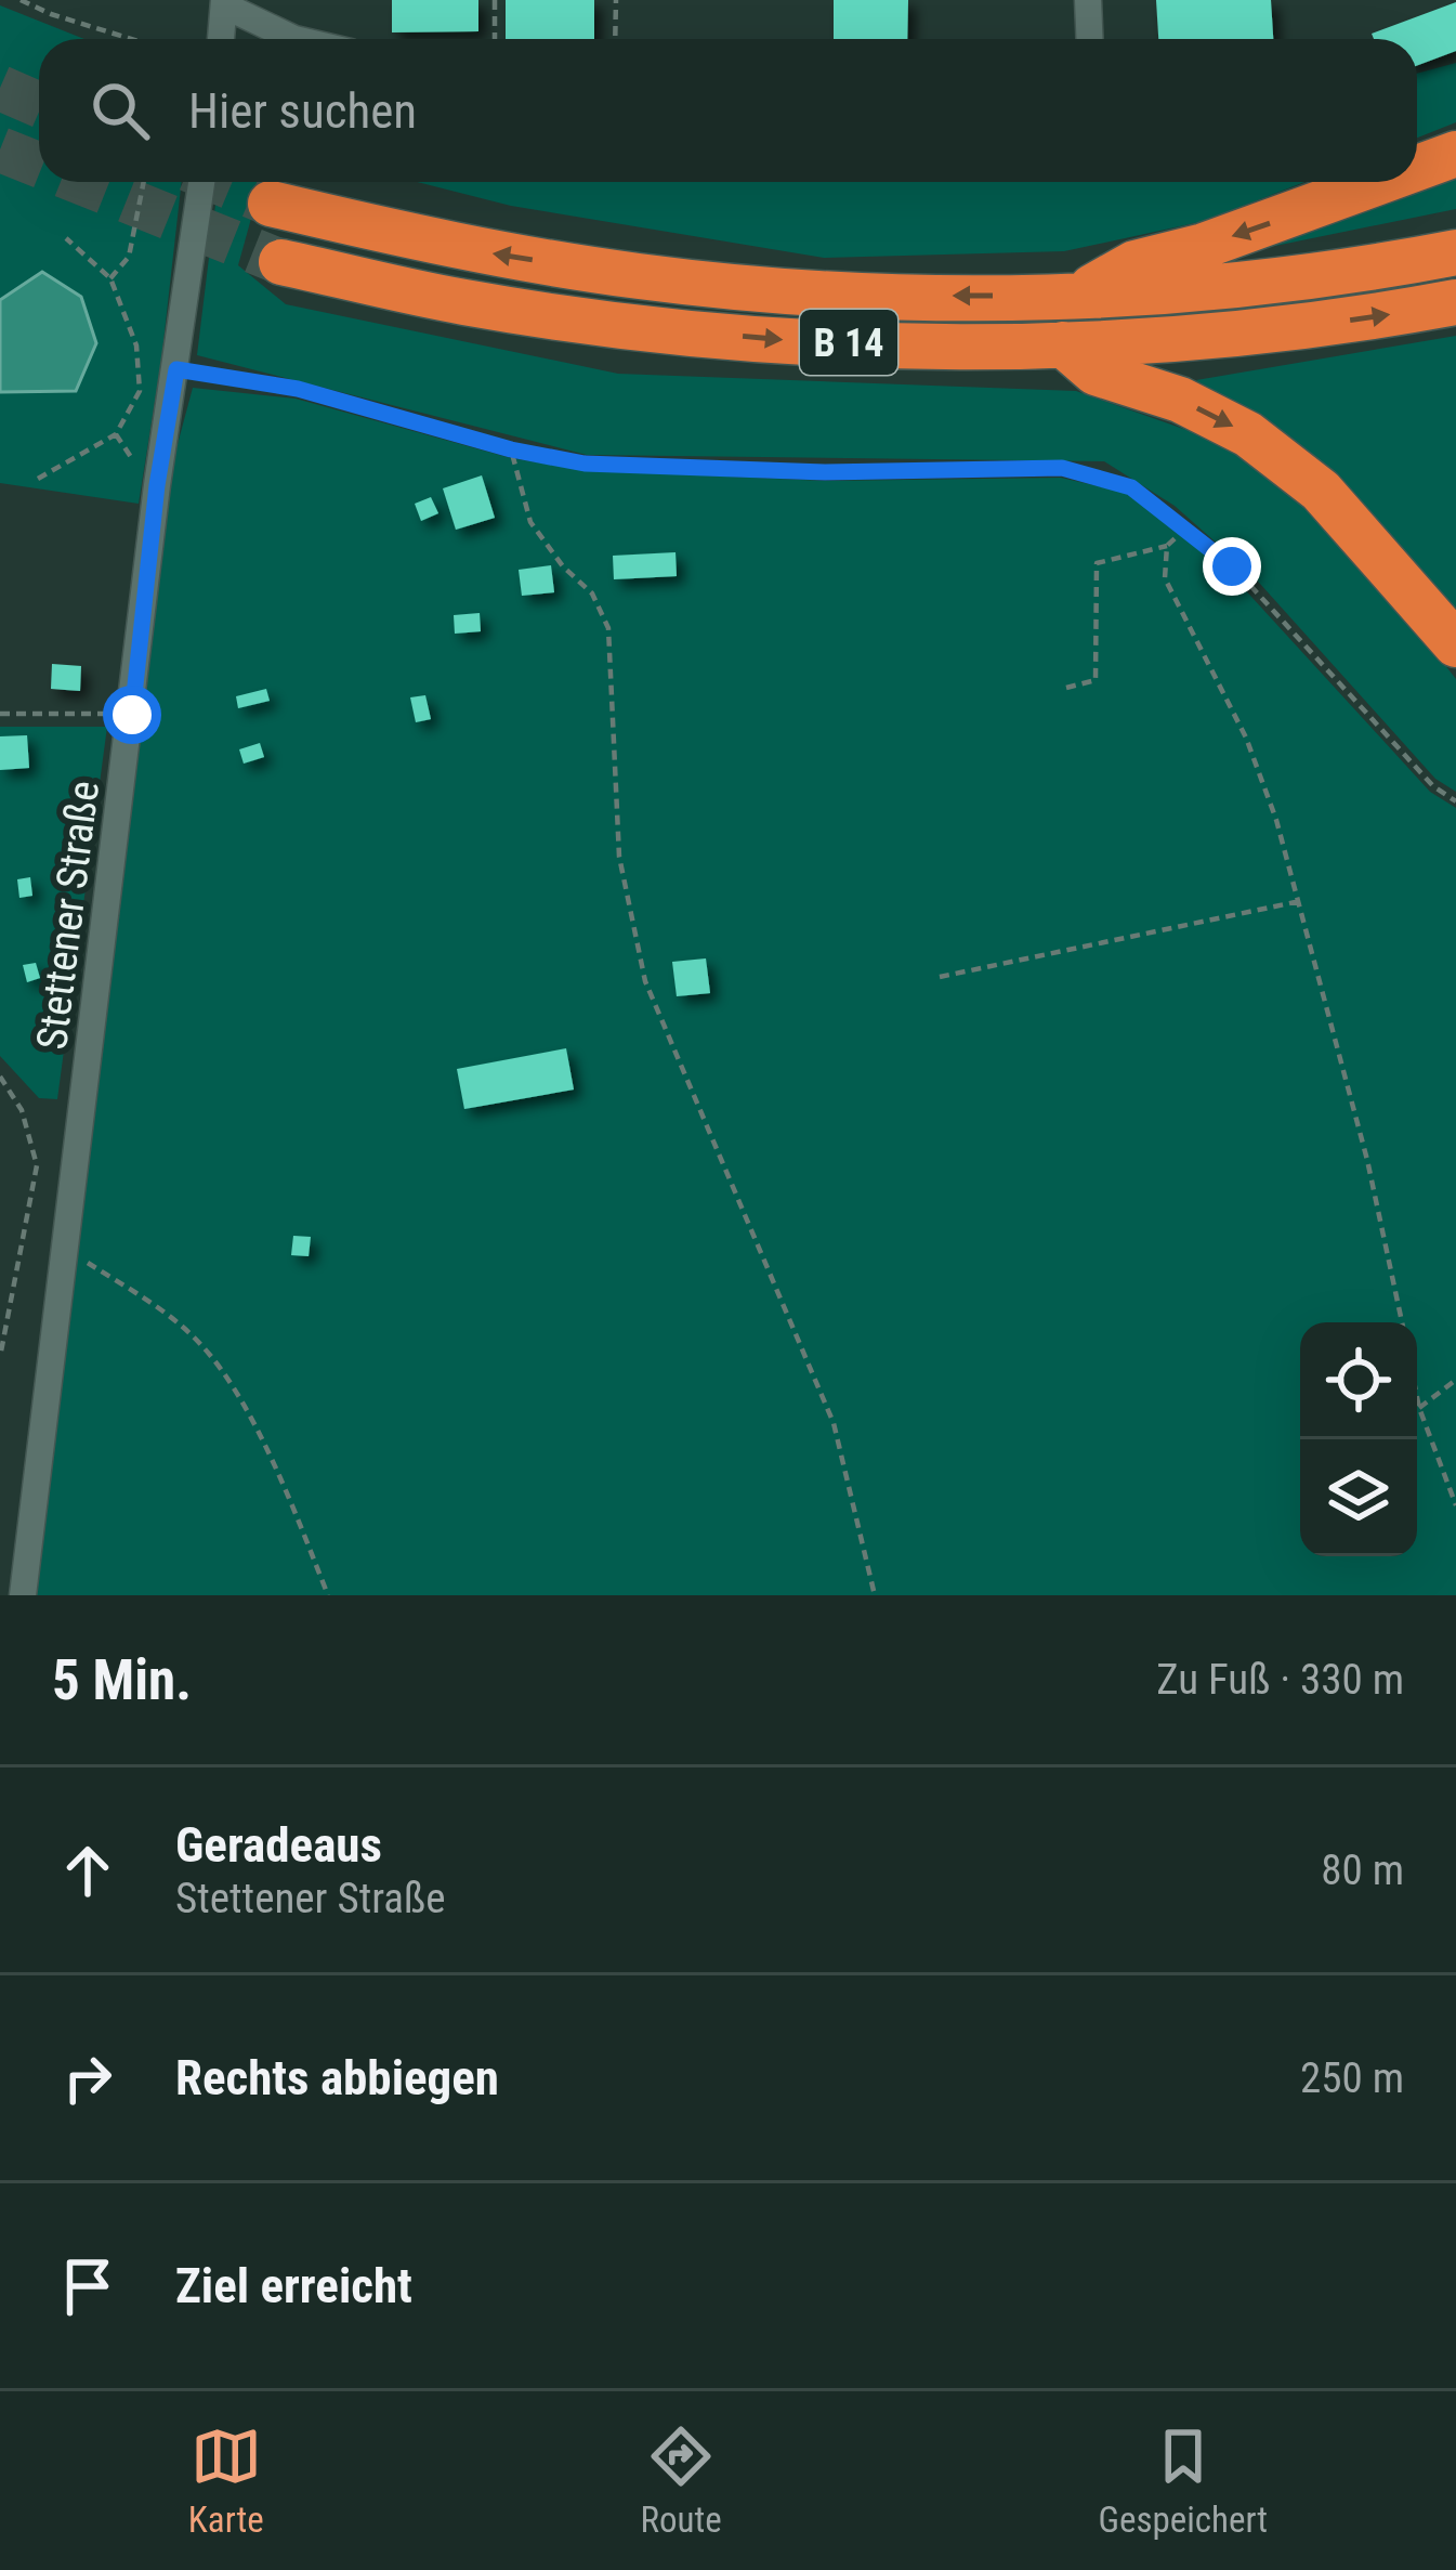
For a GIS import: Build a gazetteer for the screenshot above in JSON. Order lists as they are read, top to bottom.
{
  "streets": {
    "highway": ["B 14"],
    "street": ["Stettener Straße"]
  },
  "page": {
    "search": "Hier suchen",
    "heading": ["5 Min.", "Zu Fuß · 330 m"],
    "list": [
      ["Geradeaus", "Stettener Straße", "80 m"],
      ["Rechts abbiegen", "250 m"],
      "Ziel erreicht"
    ],
    "nav": ["Karte", "Route", "Gespeichert"]
  }
}
